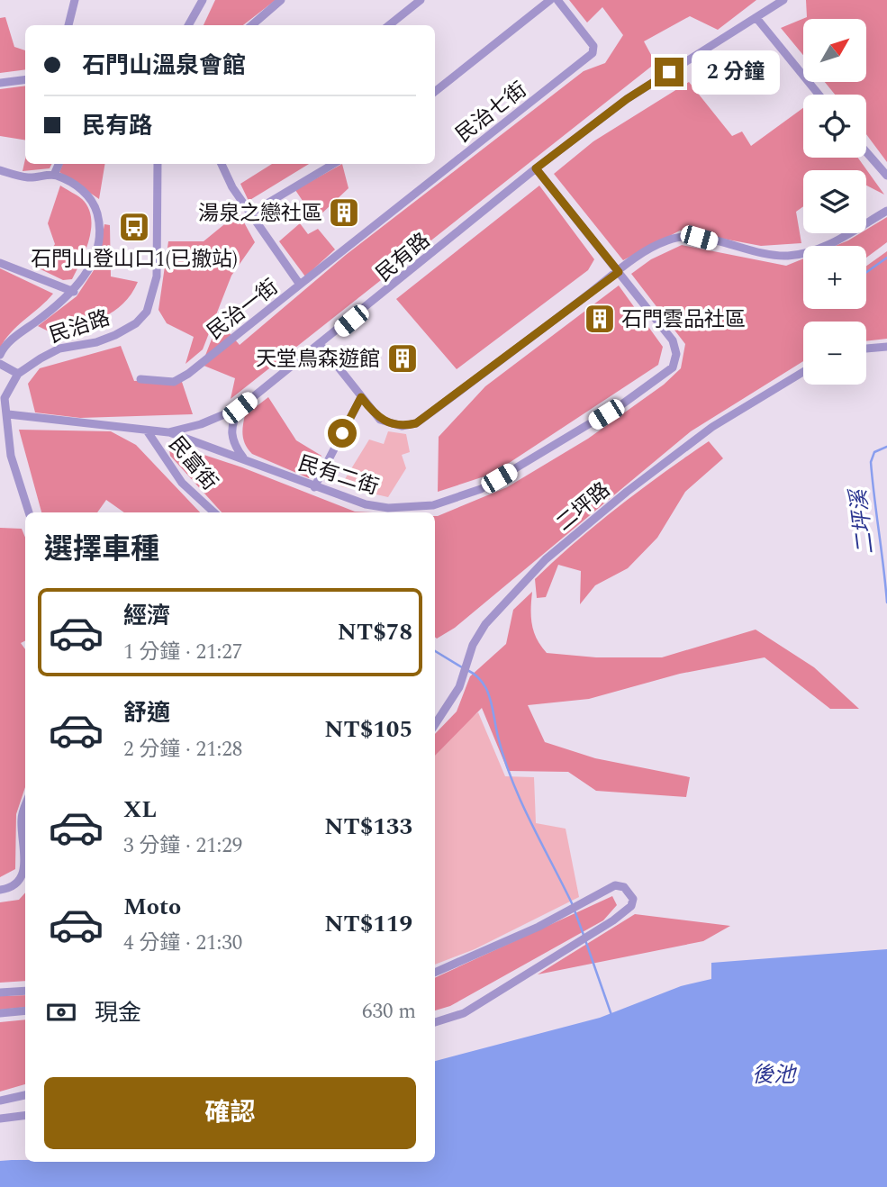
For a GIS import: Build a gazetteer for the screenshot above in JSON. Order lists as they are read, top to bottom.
{
  "streets": {
    "street": [
      "民治七街",
      "民有路",
      "民治一街",
      "民治路",
      "民富街",
      "民有二街",
      "二坪路"
    ]
  },
  "crossings": [
    ["民治七街", "民治一街"],
    ["民有路", "民富街"],
    ["民有路", "民有二街"]
  ],
  "water": ["二坪溪", "後池"],
  "places": {
    "building": ["湯泉之戀社區", "石門雲品社區", "天堂鳥森遊館"],
    "bus stop": ["石門山登山口1(已撤站)"]
  },
  "north": "top right",
  "page": {
    "map_buttons": ["+", "−"],
    "banner": ["石門山溫泉會館", "民有路"],
    "bubble": "2 分鐘",
    "heading": "選擇車種",
    "list": [
      {
        "name": "經濟",
        "note": "1 分鐘 · 21:27",
        "value": "NT$78"
      },
      {
        "name": "舒適",
        "note": "2 分鐘 · 21:28",
        "value": "NT$105"
      },
      {
        "name": "XL",
        "note": "3 分鐘 · 21:29",
        "value": "NT$133"
      },
      {
        "name": "Moto",
        "note": "4 分鐘 · 21:30",
        "value": "NT$119"
      }
    ],
    "pay": ["現金", "630 m"],
    "buttons": "確認"
  }
}
